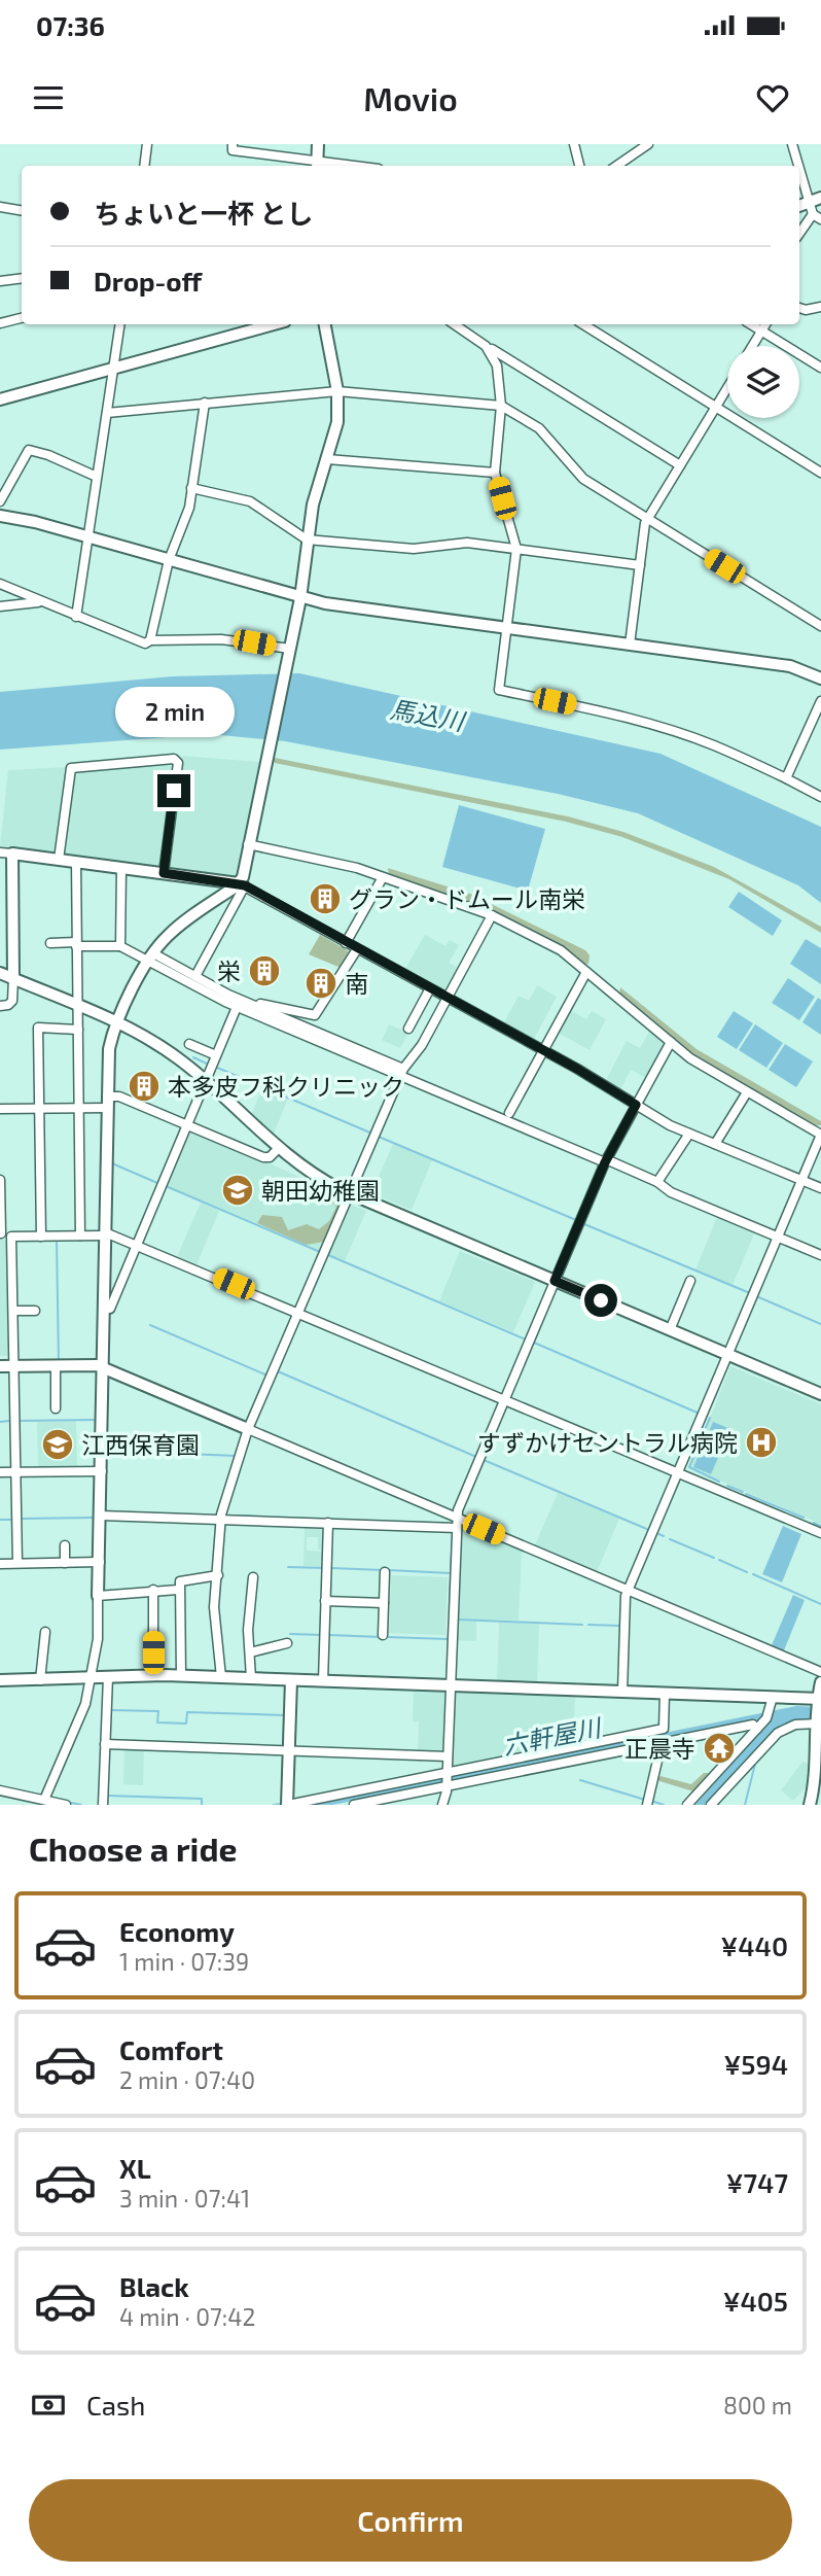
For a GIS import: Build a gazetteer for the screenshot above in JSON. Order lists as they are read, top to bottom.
{
  "water": ["馬込川", "六軒屋川"],
  "places": {
    "building": [
      "グラン・ドムール南栄",
      "栄",
      "南",
      "本多皮フ科クリニック"
    ],
    "school or university": ["朝田幼稚園", "江西保育園"],
    "hospital": ["すずかけセントラル病院"],
    "temple": ["正晨寺"]
  },
  "page": {
    "status": "07:36",
    "header": "Movio",
    "banner": ["ちょいと一杯 とし", "Drop-off"],
    "bubble": "2 min",
    "heading": "Choose a ride",
    "list": [
      {
        "name": "Economy",
        "note": "1 min · 07:39",
        "value": "¥440"
      },
      {
        "name": "Comfort",
        "note": "2 min · 07:40",
        "value": "¥594"
      },
      {
        "name": "XL",
        "note": "3 min · 07:41",
        "value": "¥747"
      },
      {
        "name": "Black",
        "note": "4 min · 07:42",
        "value": "¥405"
      }
    ],
    "pay": ["Cash", "800 m"],
    "buttons": "Confirm"
  }
}
